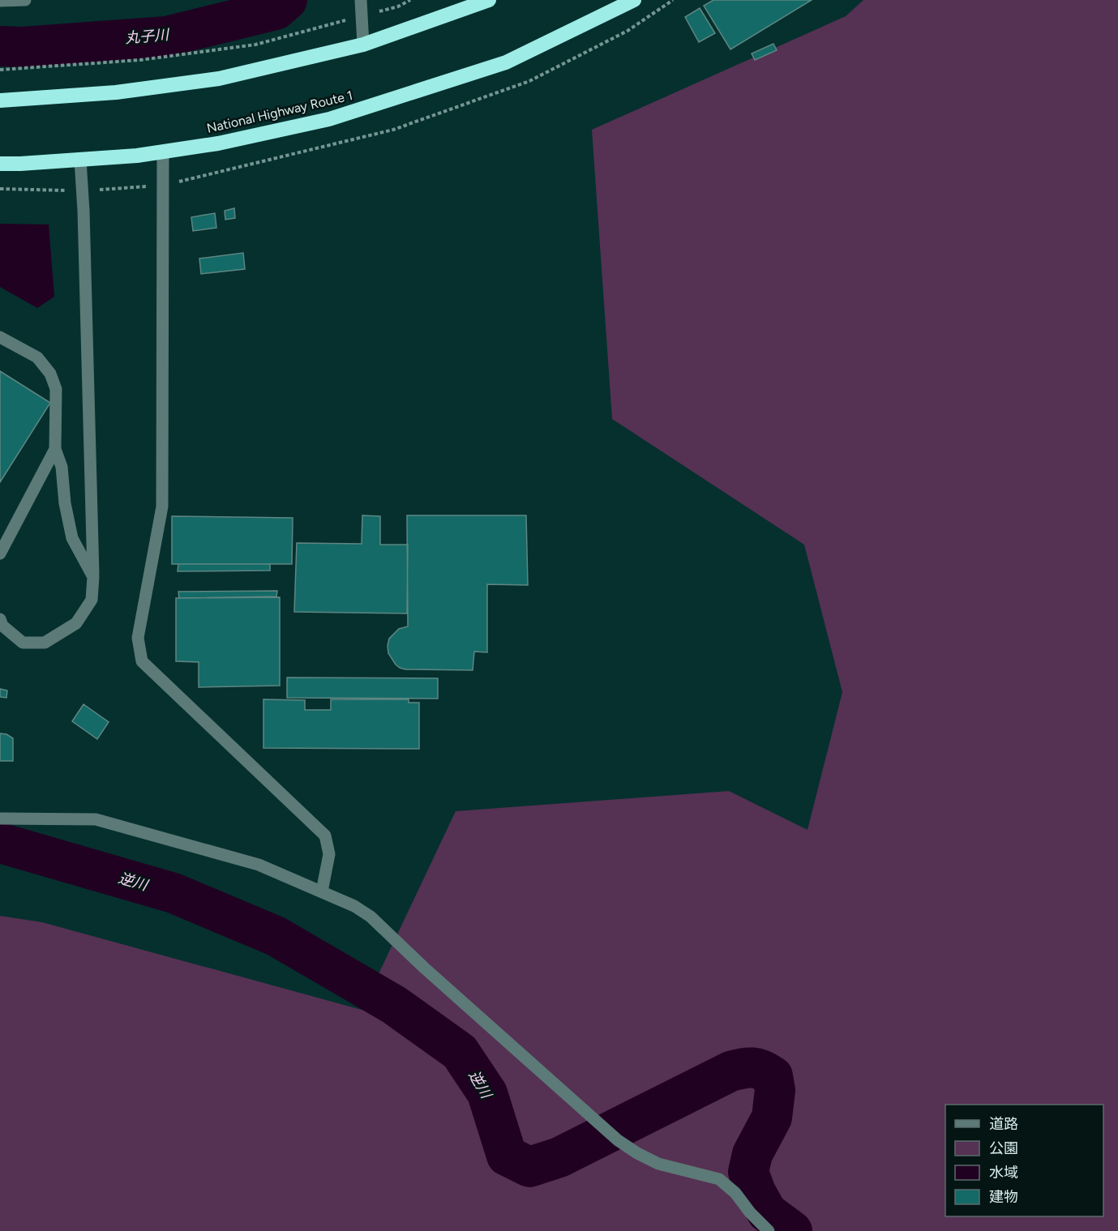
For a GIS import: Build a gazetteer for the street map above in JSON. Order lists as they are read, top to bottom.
{
  "streets": {
    "highway": ["National Highway Route 1"]
  },
  "water": ["丸子川", "逆川"],
  "legend": [
    "道路",
    "公園",
    "水域",
    "建物"
  ]
}
